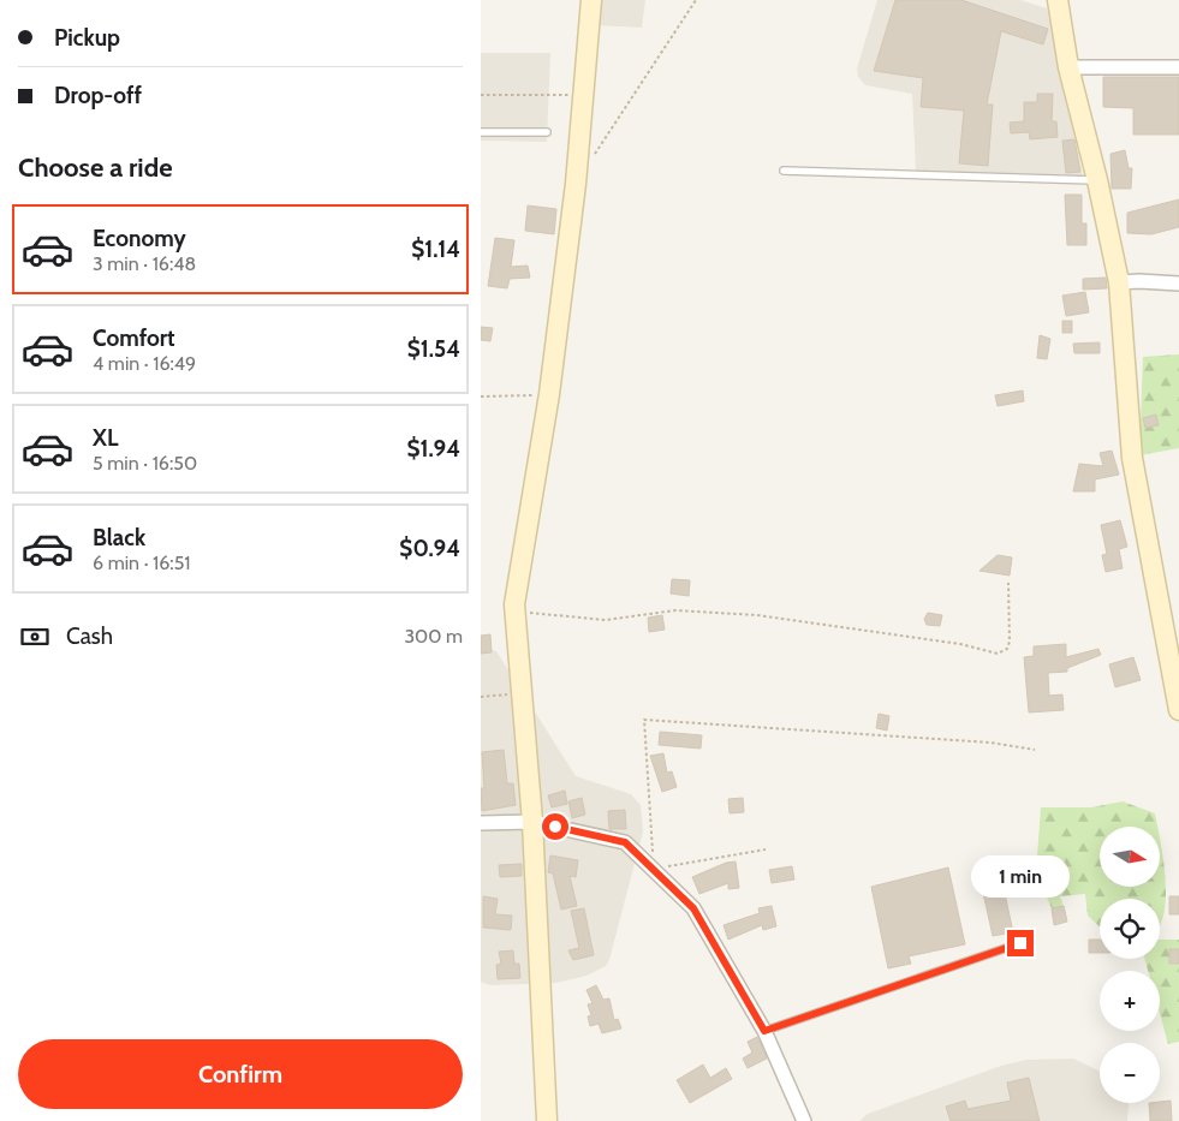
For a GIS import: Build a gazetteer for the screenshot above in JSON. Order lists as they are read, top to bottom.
{
  "north": "right",
  "page": {
    "banner": ["Pickup", "Drop-off"],
    "heading": "Choose a ride",
    "list": [
      {
        "name": "Economy",
        "note": "3 min · 16:48",
        "value": "$1.14"
      },
      {
        "name": "Comfort",
        "note": "4 min · 16:49",
        "value": "$1.54"
      },
      {
        "name": "XL",
        "note": "5 min · 16:50",
        "value": "$1.94"
      },
      {
        "name": "Black",
        "note": "6 min · 16:51",
        "value": "$0.94"
      }
    ],
    "pay": ["Cash", "300 m"],
    "map_buttons": ["+", "−"],
    "bubble": "1 min",
    "buttons": "Confirm"
  }
}
